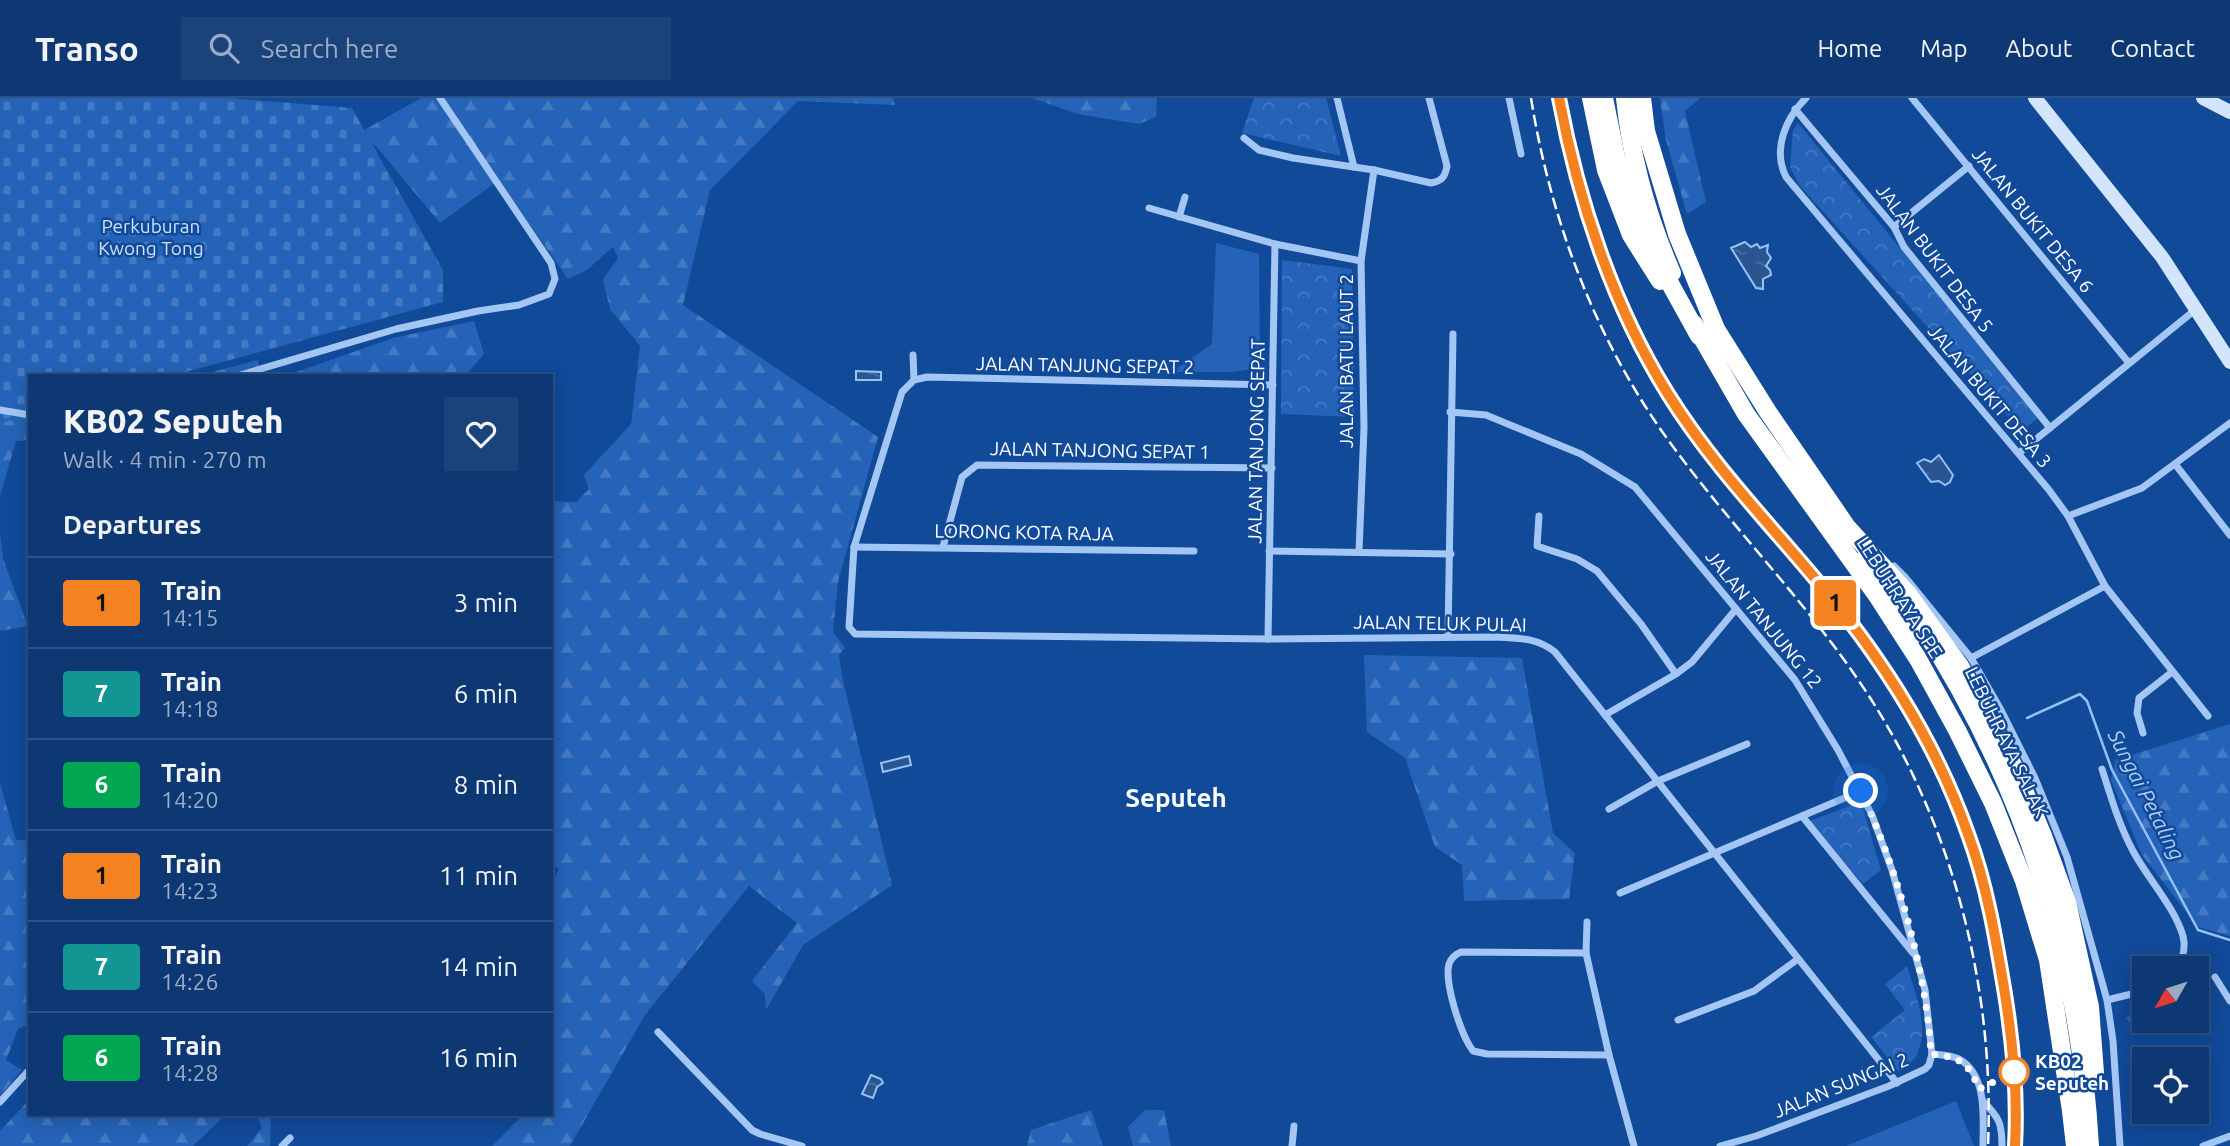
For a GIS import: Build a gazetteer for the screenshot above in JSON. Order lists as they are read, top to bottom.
{
  "streets": {
    "highway": ["LEBUHRAYA SPE", "LEBUHRAYA SALAK"],
    "street": [
      "JALAN BUKIT DESA 6",
      "JALAN BUKIT DESA 5",
      "JALAN BATU LAUT 2",
      "JALAN TANJUNG SEPAT 2",
      "JALAN BUKIT DESA 3",
      "JALAN TANJONG SEPAT",
      "JALAN TANJONG SEPAT 1",
      "LORONG KOTA RAJA",
      "JALAN TANJUNG 12",
      "JALAN TELUK PULAI",
      "JALAN SUNGAI 2"
    ]
  },
  "crossings": [
    ["JALAN BUKIT DESA 5", "JALAN BUKIT DESA 3"],
    ["JALAN TANJUNG SEPAT 2", "JALAN TANJONG SEPAT"],
    ["JALAN TANJONG SEPAT", "JALAN TANJONG SEPAT 1"],
    ["JALAN TANJONG SEPAT", "JALAN TELUK PULAI"],
    ["JALAN TANJONG SEPAT 1", "LORONG KOTA RAJA"],
    ["LORONG KOTA RAJA", "JALAN TELUK PULAI"],
    ["LEBUHRAYA SPE", "LEBUHRAYA SALAK"],
    ["JALAN TANJUNG 12", "JALAN SUNGAI 2"],
    ["JALAN TELUK PULAI", "JALAN SUNGAI 2"]
  ],
  "districts": ["Seputeh"],
  "water": ["Sungai Petaling"],
  "parks": ["Perkuburan Kwong Tong"],
  "places": ["KB02 Seputeh"],
  "north": "bottom left",
  "page": {
    "header": "Transo",
    "search": "Search here",
    "nav": [
      "Home",
      "Map",
      "About",
      "Contact"
    ],
    "on_map": "1",
    "heading": [
      ["KB02 Seputeh", "Walk · 4 min · 270 m"],
      "Departures"
    ],
    "list": [
      {
        "mark": "1",
        "name": "Train",
        "note": "14:15",
        "value": "3 min"
      },
      {
        "mark": "7",
        "name": "Train",
        "note": "14:18",
        "value": "6 min"
      },
      {
        "mark": "6",
        "name": "Train",
        "note": "14:20",
        "value": "8 min"
      },
      {
        "mark": "1",
        "name": "Train",
        "note": "14:23",
        "value": "11 min"
      },
      {
        "mark": "7",
        "name": "Train",
        "note": "14:26",
        "value": "14 min"
      },
      {
        "mark": "6",
        "name": "Train",
        "note": "14:28",
        "value": "16 min"
      }
    ]
  }
}
